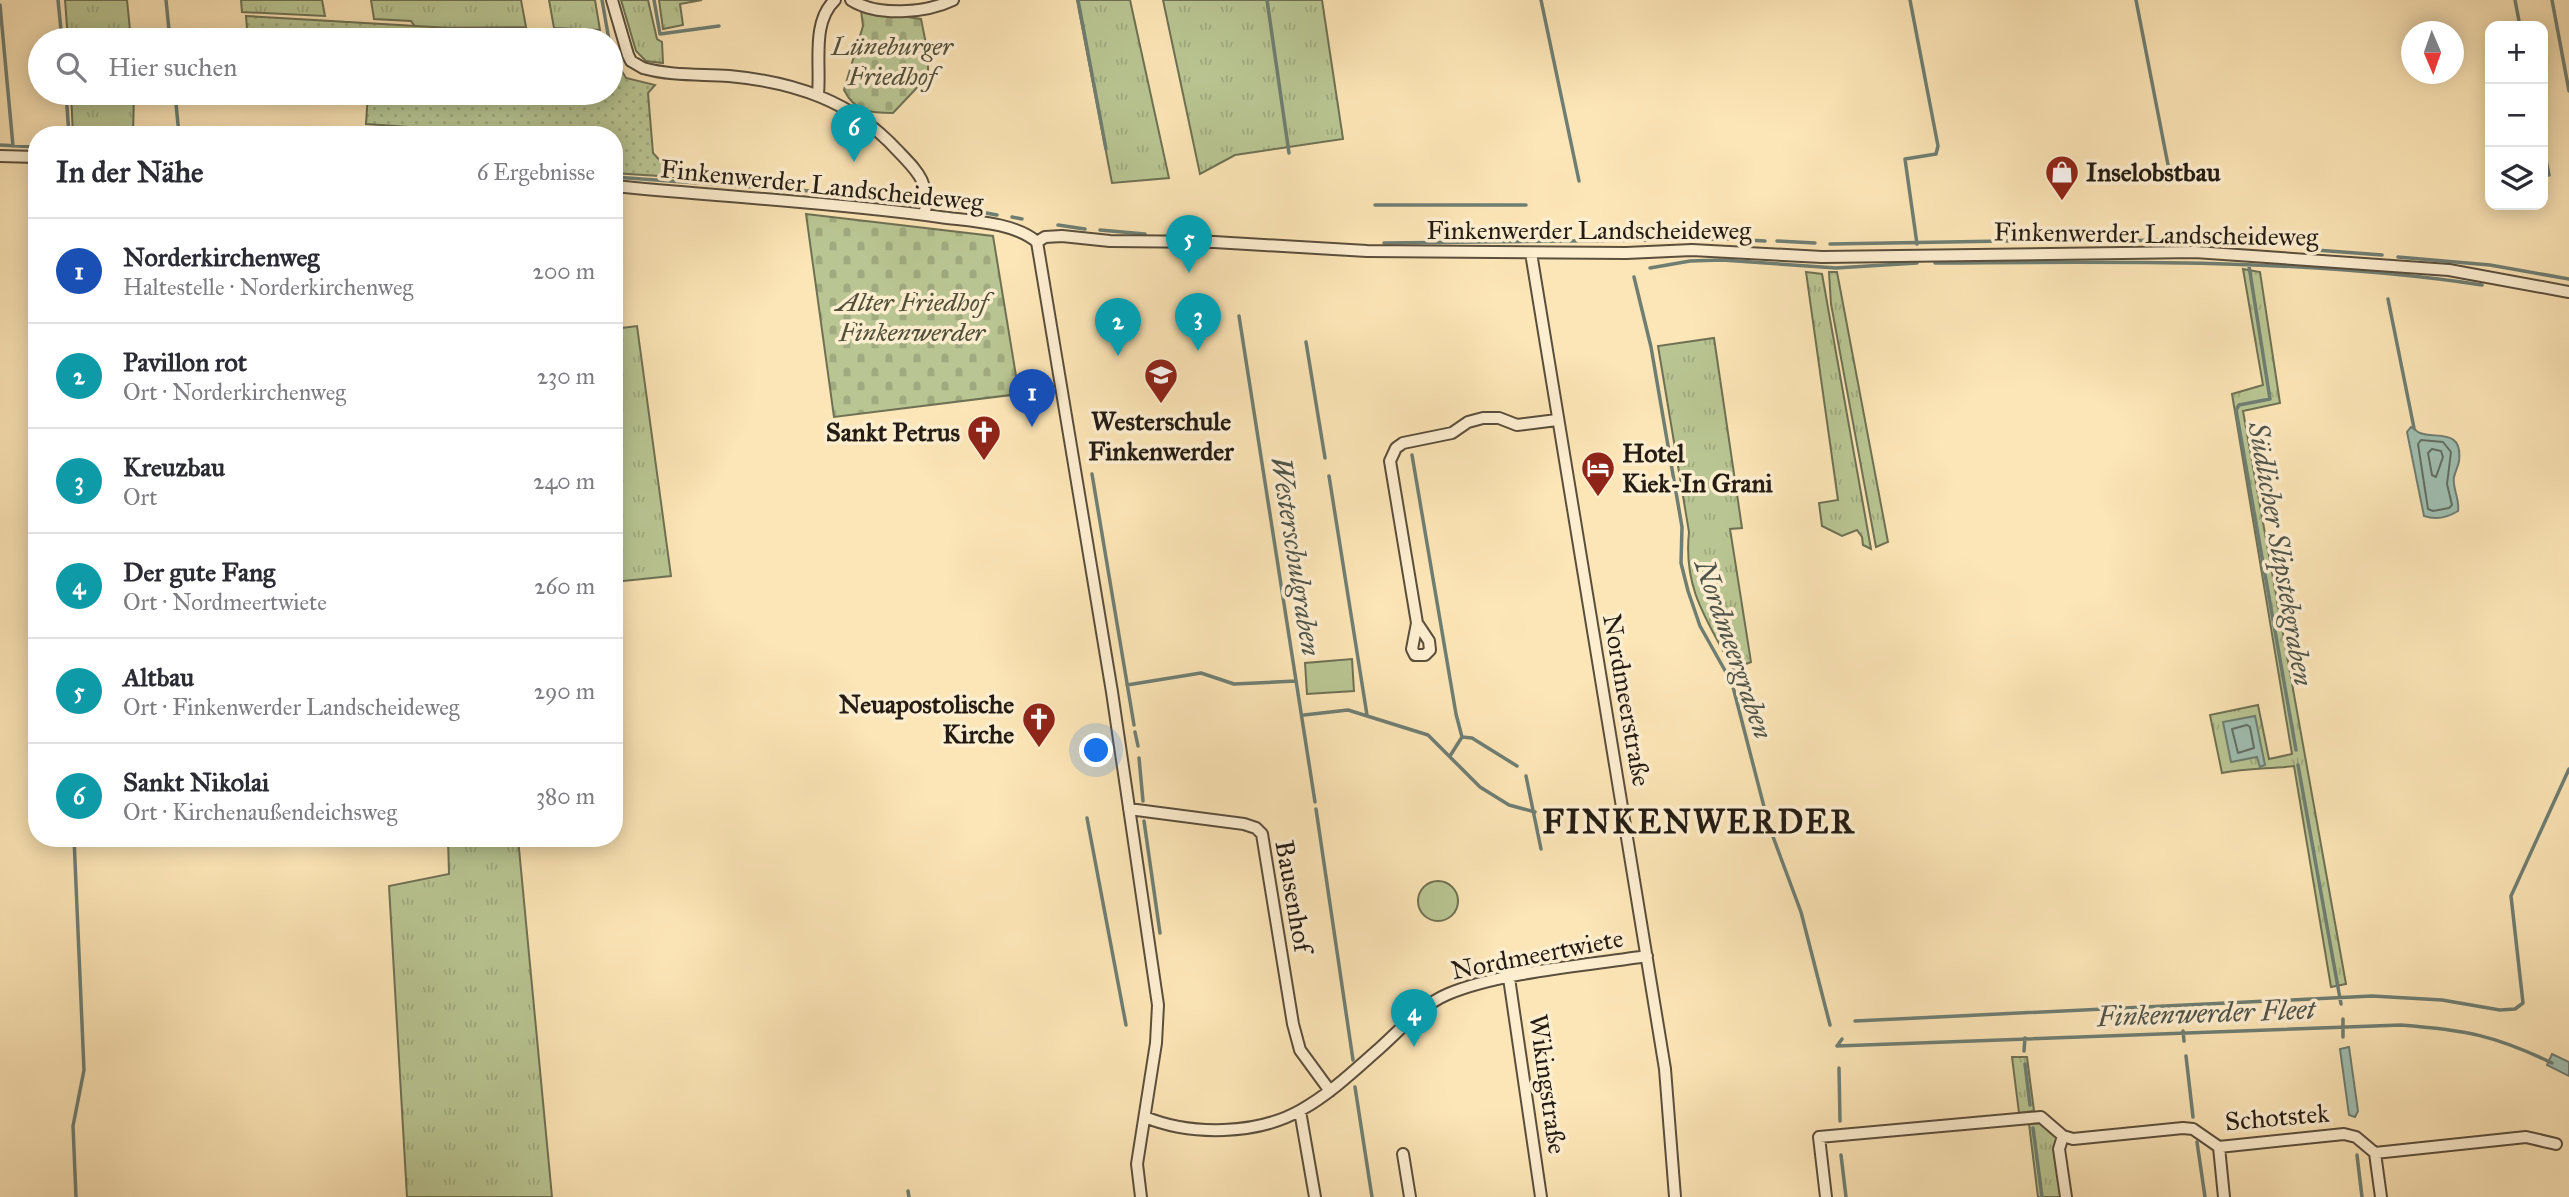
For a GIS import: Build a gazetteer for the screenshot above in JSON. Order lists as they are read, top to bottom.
{
  "streets": {
    "street": [
      "Finkenwerder Landscheideweg",
      "Nordmeerstraße",
      "Bausenhof",
      "Nordmeertwiete",
      "Wikingstraße",
      "Schotstek"
    ]
  },
  "crossings": [
    ["Finkenwerder Landscheideweg", "Nordmeerstraße"],
    ["Nordmeerstraße", "Nordmeertwiete"],
    ["Bausenhof", "Nordmeertwiete"],
    ["Nordmeertwiete", "Wikingstraße"]
  ],
  "districts": ["FINKENWERDER"],
  "water": [
    "Südlicher Slipstekgraben",
    "Westerschulgraben",
    "Nordmeergraben",
    "Finkenwerder Fleet"
  ],
  "parks": ["Lüneburger Friedhof", "Alter Friedhof Finkenwerder"],
  "places": {
    "shop": ["Inselobstbau"],
    "school or university": ["Westerschule Finkenwerder"],
    "church": ["Sankt Petrus", "Neuapostolische Kirche"],
    "hotel": ["Hotel Kiek-In Grani"]
  },
  "north": "bottom",
  "page": {
    "map_buttons": ["+", "−"],
    "search": "Hier suchen",
    "pins": [
      "6",
      "5",
      "3",
      "2",
      "1",
      "4"
    ],
    "heading": ["In der Nähe", "6 Ergebnisse"],
    "list": [
      {
        "mark": "1",
        "name": "Norderkirchenweg",
        "note": "Haltestelle · Norderkirchenweg",
        "value": "200 m"
      },
      {
        "mark": "2",
        "name": "Pavillon rot",
        "note": "Ort · Norderkirchenweg",
        "value": "230 m"
      },
      {
        "mark": "3",
        "name": "Kreuzbau",
        "note": "Ort",
        "value": "240 m"
      },
      {
        "mark": "4",
        "name": "Der gute Fang",
        "note": "Ort · Nordmeertwiete",
        "value": "260 m"
      },
      {
        "mark": "5",
        "name": "Altbau",
        "note": "Ort · Finkenwerder Landscheideweg",
        "value": "290 m"
      },
      {
        "mark": "6",
        "name": "Sankt Nikolai",
        "note": "Ort · Kirchenaußendeichsweg",
        "value": "380 m"
      }
    ]
  }
}
